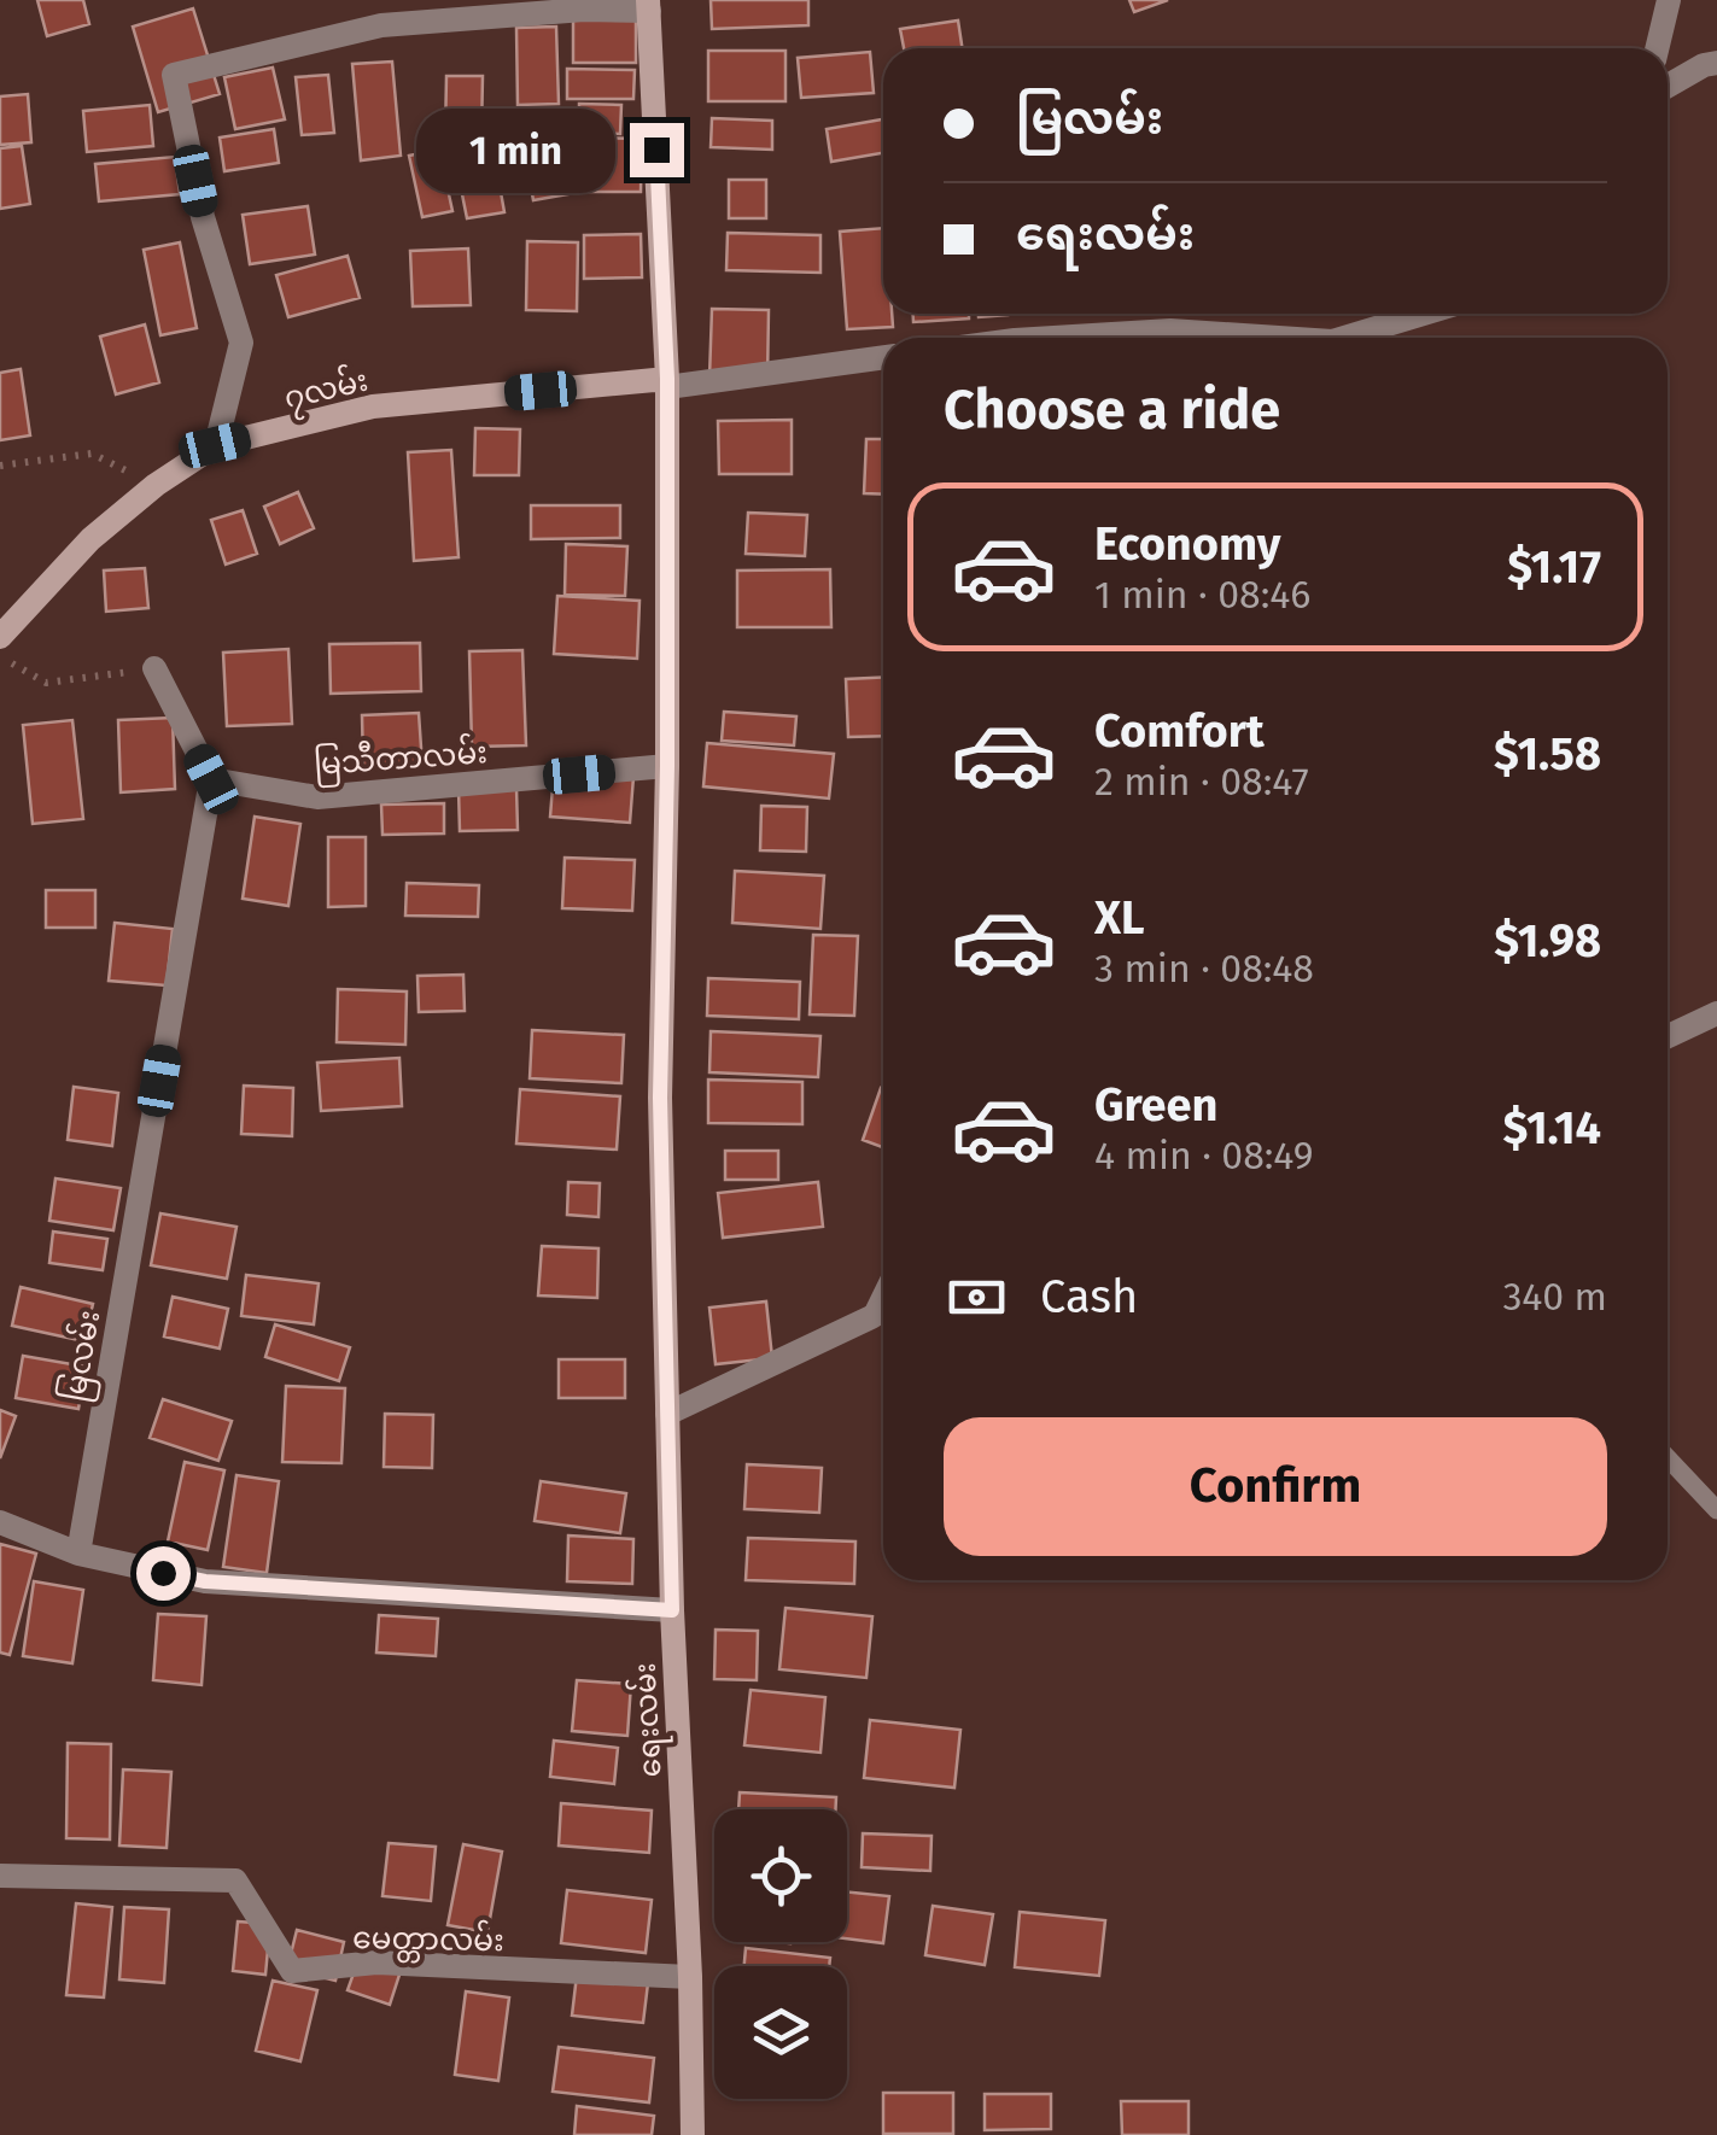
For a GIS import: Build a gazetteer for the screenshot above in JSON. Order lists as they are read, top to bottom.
{
  "streets": {
    "street": [
      "၇လမ်း",
      "မြသီတာလမ်း",
      "မြလမ်း",
      "ရေးလမ်း",
      "မေတ္တာလမ်း"
    ]
  },
  "crossings": [
    ["၇လမ်း", "ရေးလမ်း"],
    ["မြသီတာလမ်း", "မြလမ်း"],
    ["မြသီတာလမ်း", "ရေးလမ်း"],
    ["ရေးလမ်း", "မေတ္တာလမ်း"]
  ],
  "page": {
    "banner": ["မြလမ်း", "ရေးလမ်း"],
    "bubble": "1 min",
    "heading": "Choose a ride",
    "list": [
      {
        "name": "Economy",
        "note": "1 min · 08:46",
        "value": "$1.17"
      },
      {
        "name": "Comfort",
        "note": "2 min · 08:47",
        "value": "$1.58"
      },
      {
        "name": "XL",
        "note": "3 min · 08:48",
        "value": "$1.98"
      },
      {
        "name": "Green",
        "note": "4 min · 08:49",
        "value": "$1.14"
      }
    ],
    "pay": ["Cash", "340 m"],
    "buttons": "Confirm"
  }
}
